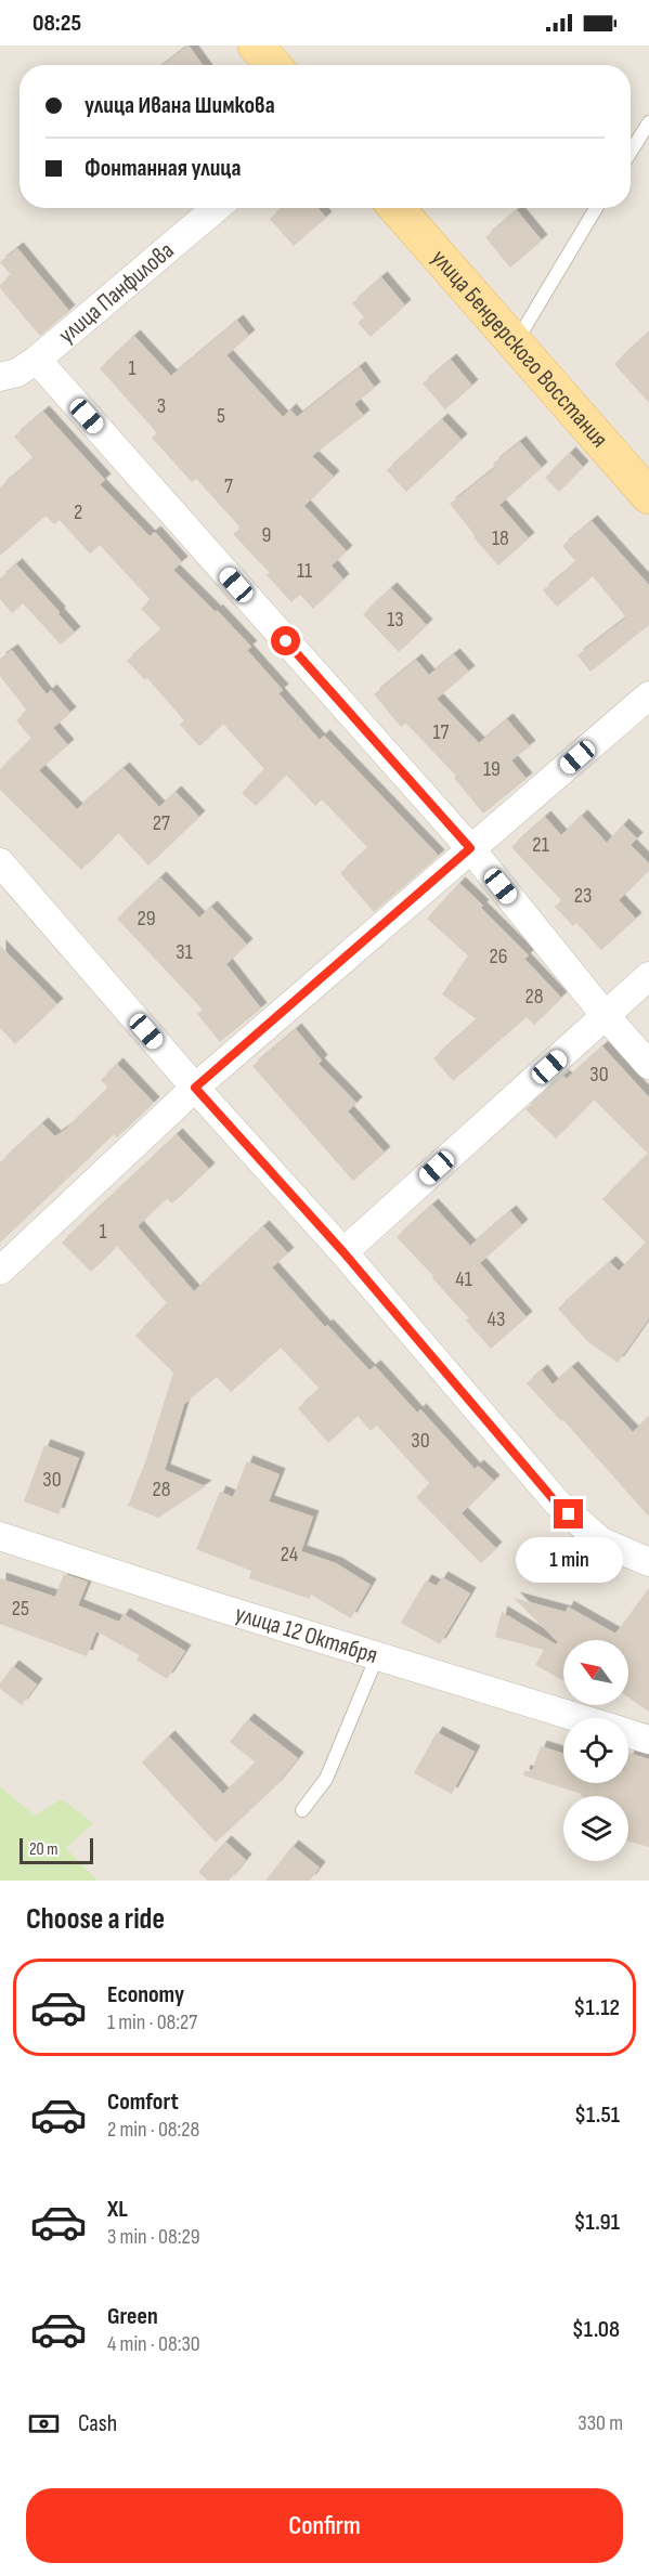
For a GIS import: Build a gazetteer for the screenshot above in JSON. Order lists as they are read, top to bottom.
{
  "streets": {
    "main road": ["улица Бендерского Восстания"],
    "street": ["улица Панфилова", "улица 12 Октября"]
  },
  "house_numbers": [
    "1",
    "3",
    "5",
    "7",
    "2",
    "9",
    "18",
    "11",
    "13",
    "17",
    "19",
    "27",
    "21",
    "23",
    "29",
    "31",
    "26",
    "28",
    "30",
    "1",
    "41",
    "43",
    "30",
    "30",
    "28",
    "24",
    "25"
  ],
  "scale_bar": "20 m",
  "north": "top left",
  "page": {
    "status": "08:25",
    "banner": ["улица Ивана Шимкова", "Фонтанная улица"],
    "bubble": "1 min",
    "scale": "20 m",
    "heading": "Choose a ride",
    "list": [
      {
        "name": "Economy",
        "note": "1 min · 08:27",
        "value": "$1.12"
      },
      {
        "name": "Comfort",
        "note": "2 min · 08:28",
        "value": "$1.51"
      },
      {
        "name": "XL",
        "note": "3 min · 08:29",
        "value": "$1.91"
      },
      {
        "name": "Green",
        "note": "4 min · 08:30",
        "value": "$1.08"
      }
    ],
    "pay": ["Cash", "330 m"],
    "buttons": "Confirm"
  }
}
